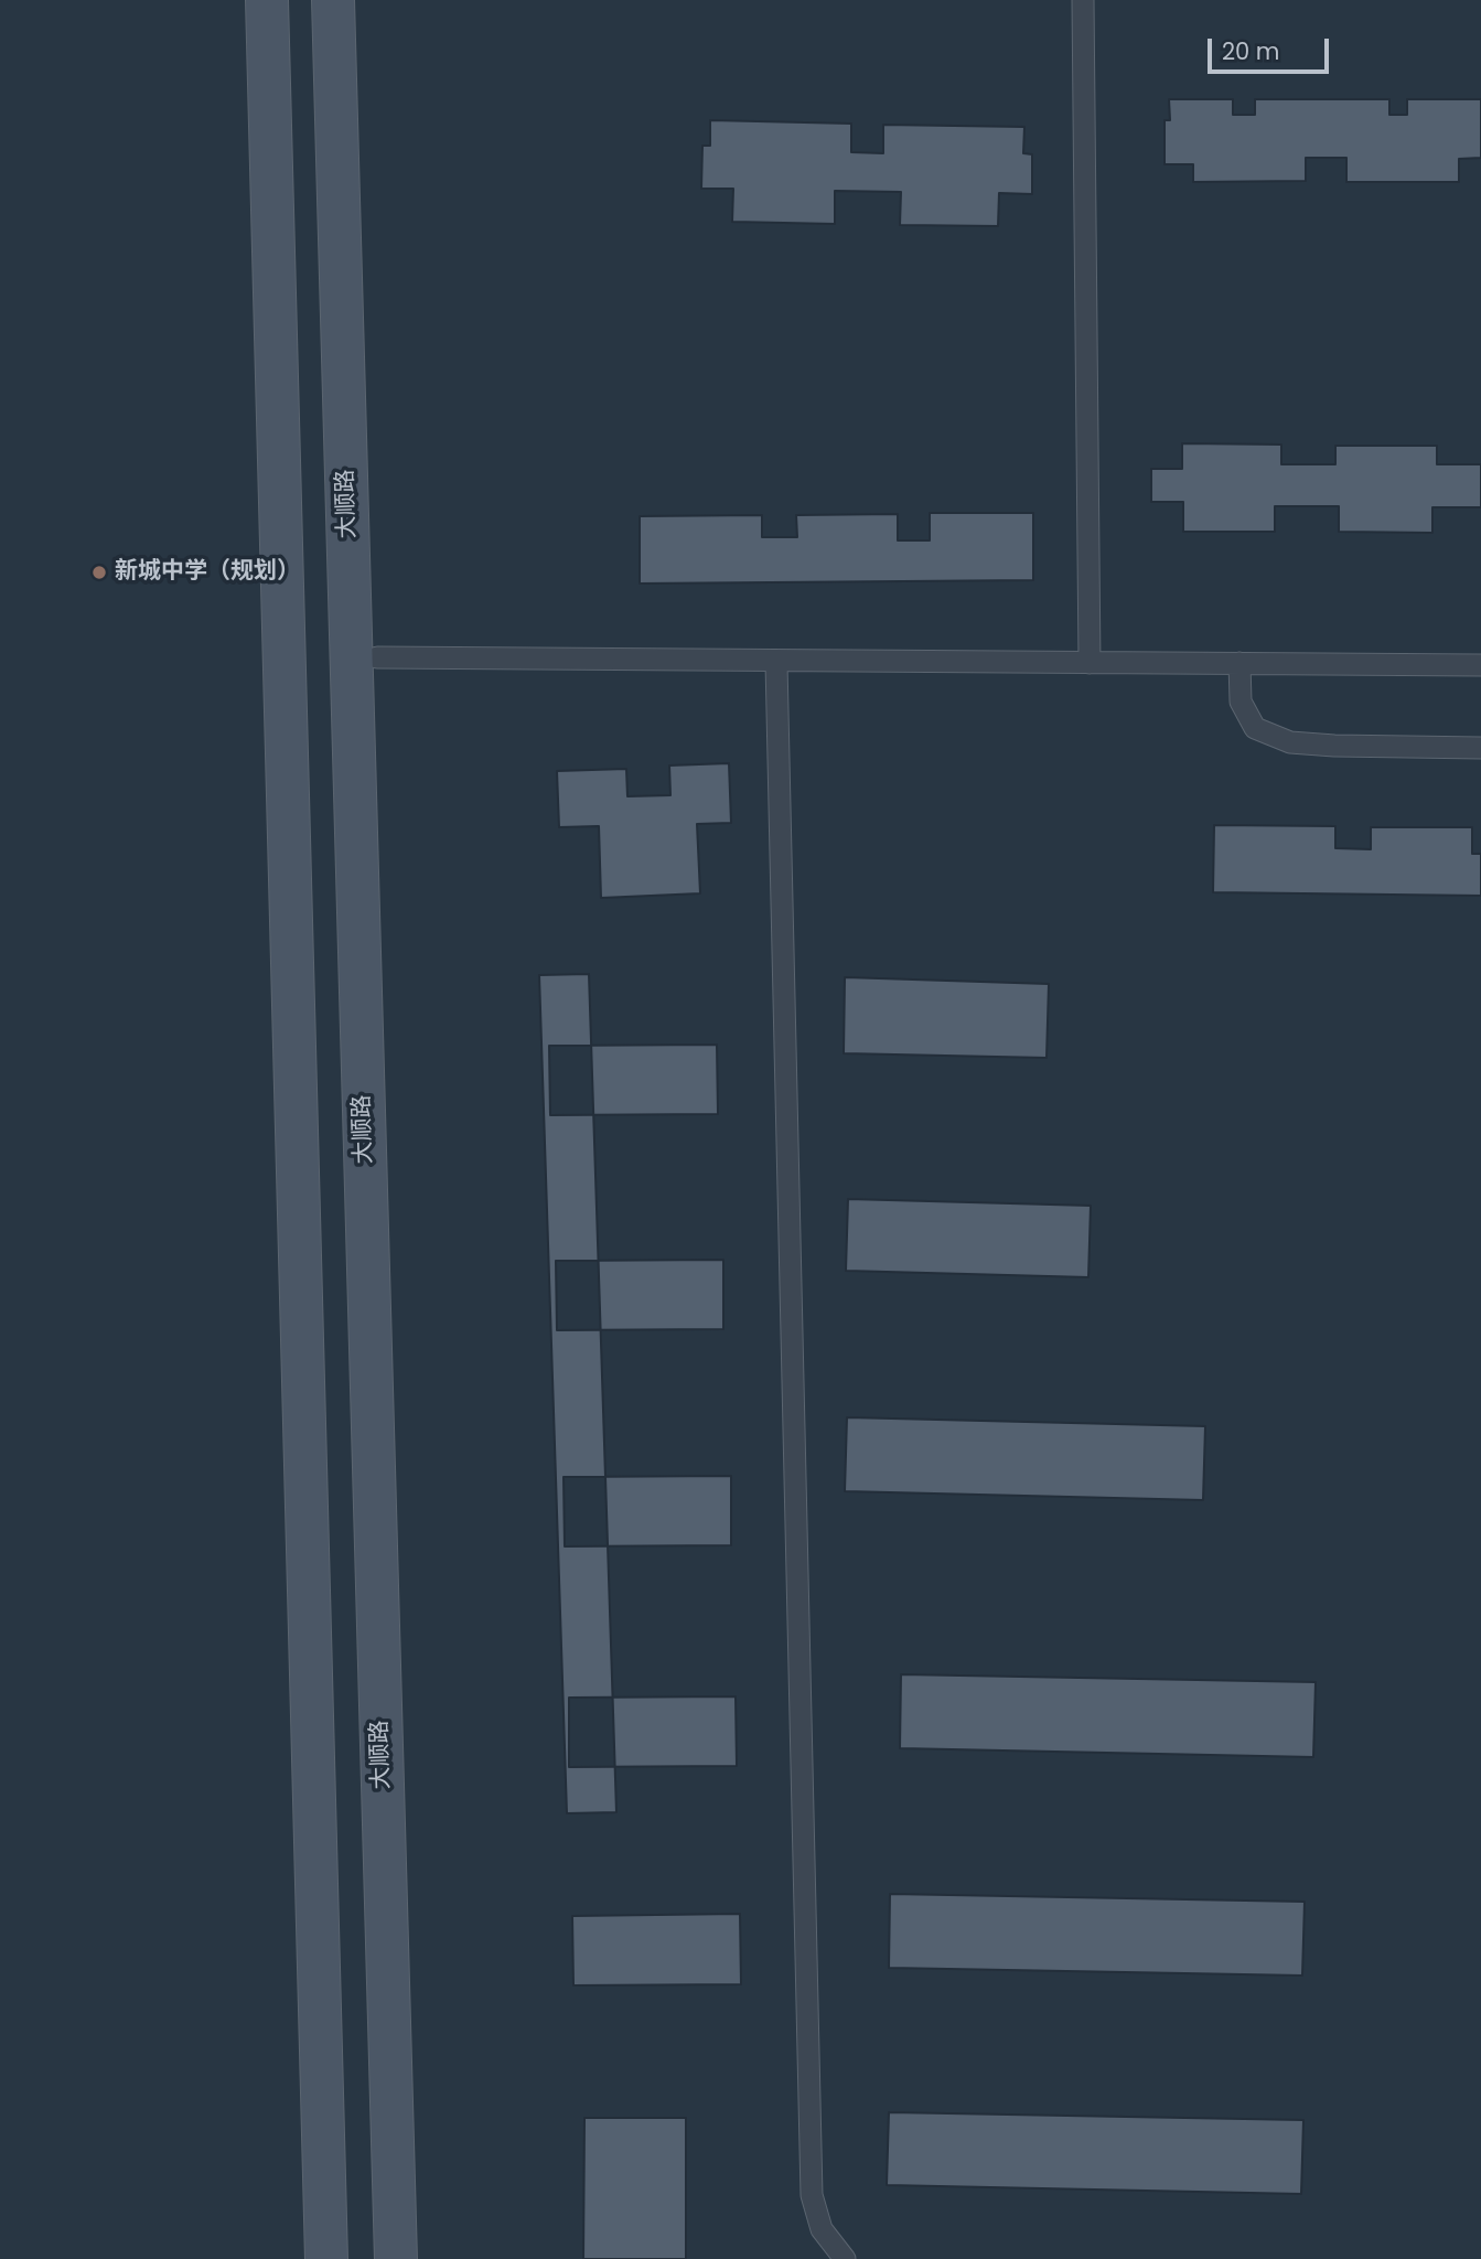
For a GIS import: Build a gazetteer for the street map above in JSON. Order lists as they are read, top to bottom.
{
  "streets": {
    "street": ["大顺路"]
  },
  "places": ["新城中学（规划）"],
  "scale_bar": "20 m"
}
